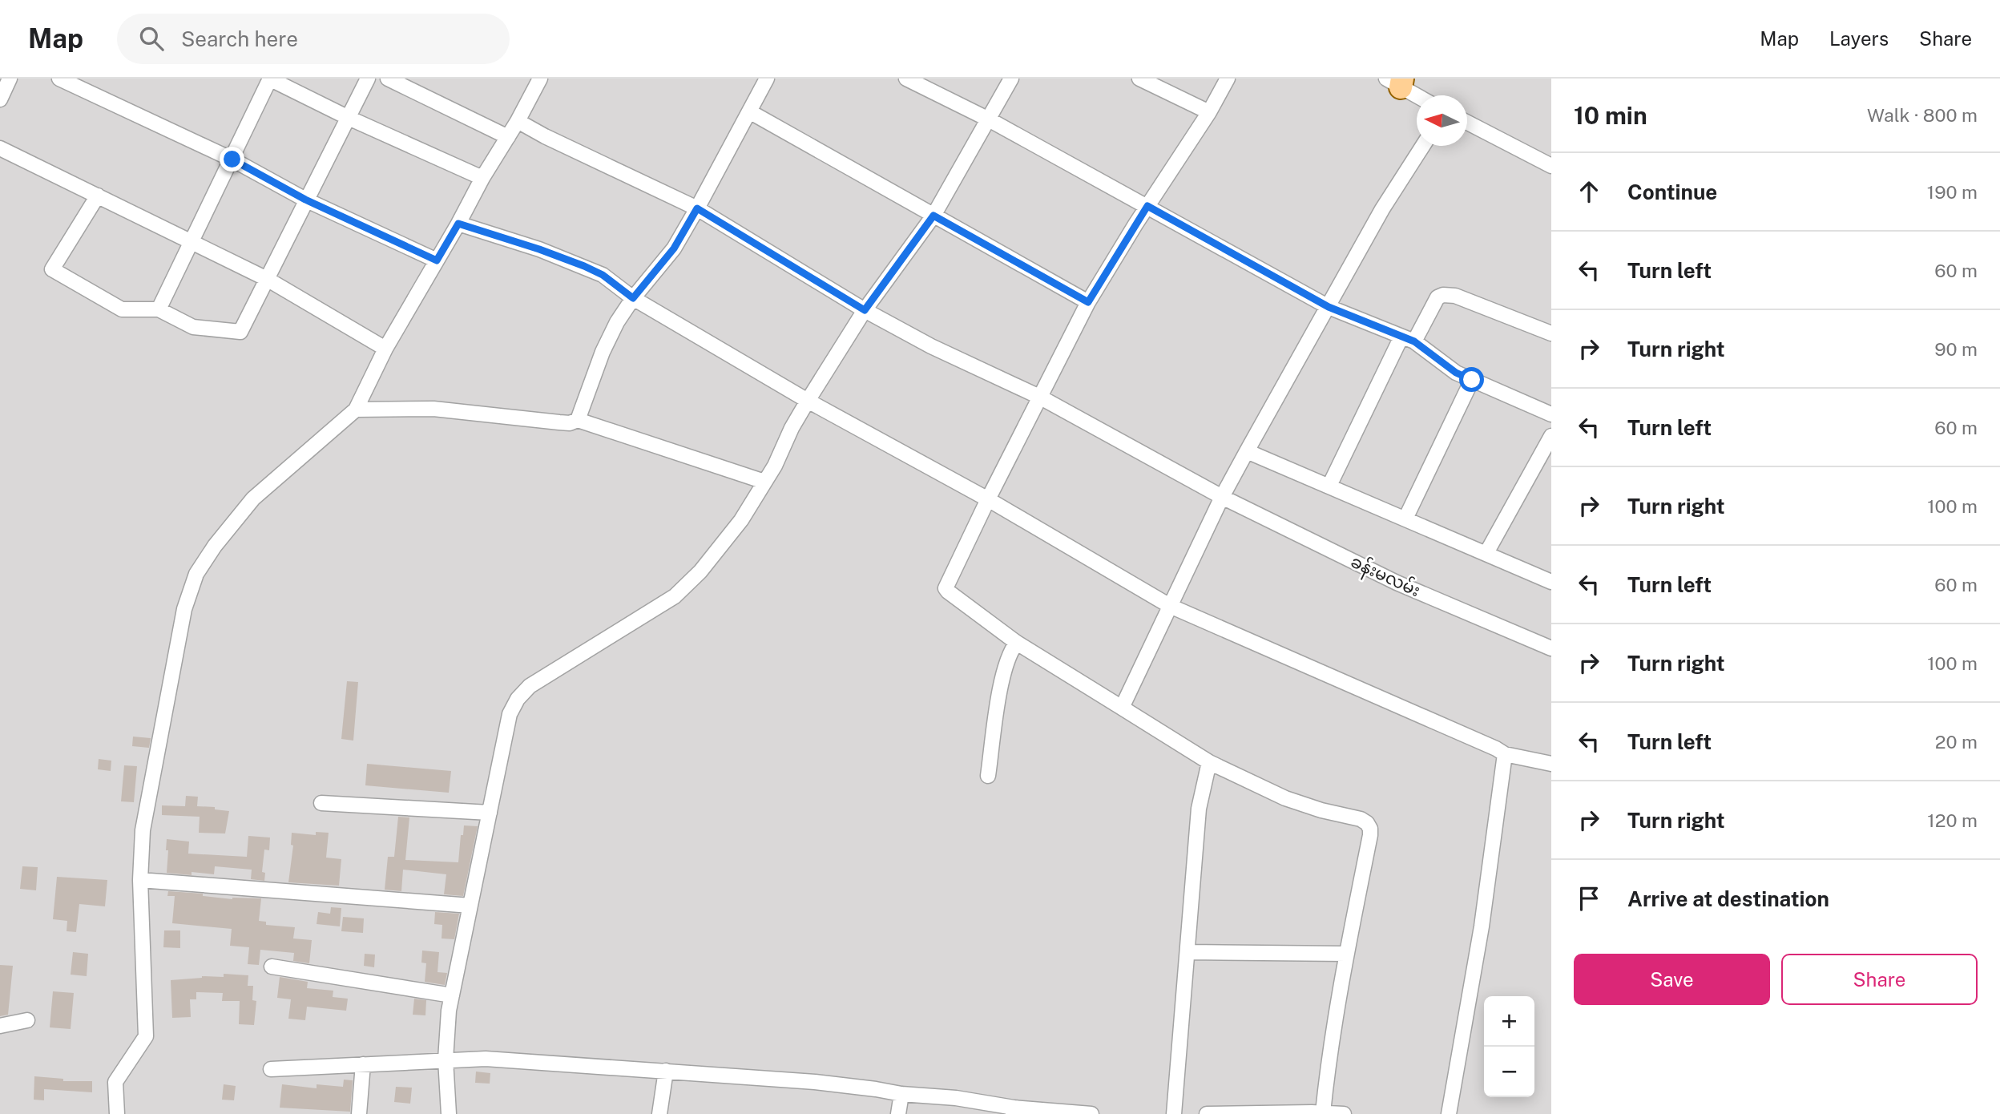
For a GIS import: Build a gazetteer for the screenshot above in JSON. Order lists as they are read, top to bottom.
{
  "streets": {
    "street": ["ခန်းမလမ်း"]
  },
  "north": "left",
  "page": {
    "header": "Map",
    "search": "Search here",
    "nav": ["Map", "Layers", "Share"],
    "heading": ["10 min", "Walk · 800 m"],
    "list": [
      ["Continue", "190 m"],
      ["Turn left", "60 m"],
      ["Turn right", "90 m"],
      ["Turn left", "60 m"],
      ["Turn right", "100 m"],
      ["Turn left", "60 m"],
      ["Turn right", "100 m"],
      ["Turn left", "20 m"],
      ["Turn right", "120 m"],
      "Arrive at destination"
    ],
    "buttons": ["Save", "Share"],
    "map_buttons": ["+", "−"]
  }
}
